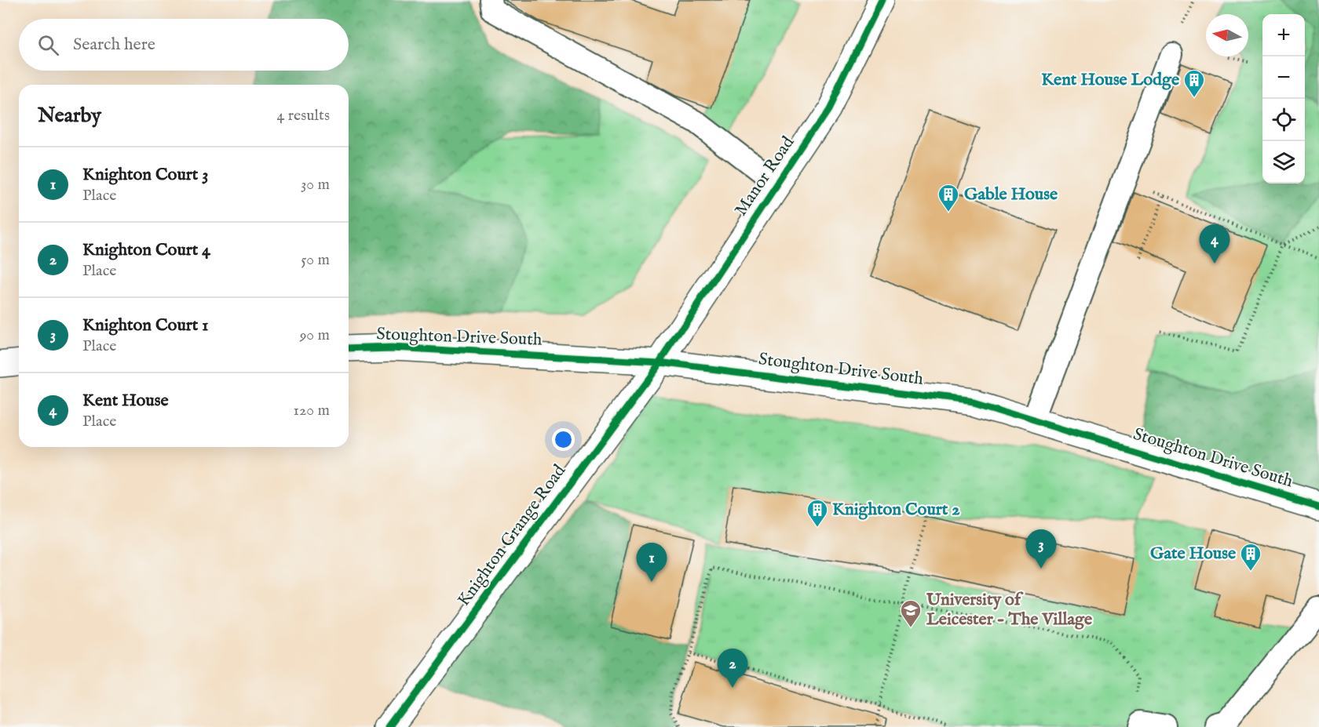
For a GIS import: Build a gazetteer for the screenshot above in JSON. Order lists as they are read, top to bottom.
{
  "streets": {
    "street": ["Manor Road", "Stoughton Drive South", "Knighton Grange Road"]
  },
  "crossings": [
    ["Manor Road", "Stoughton Drive South"],
    ["Manor Road", "Knighton Grange Road"],
    ["Stoughton Drive South", "Knighton Grange Road"]
  ],
  "places": {
    "building": [
      "Kent House Lodge",
      "Gable House",
      "Knighton Court 2",
      "Gate House"
    ],
    "school or university": ["University of Leicester - The Village"]
  },
  "north": "left",
  "page": {
    "map_buttons": ["+", "−"],
    "search": "Search here",
    "heading": ["Nearby", "4 results"],
    "list": [
      {
        "mark": "1",
        "name": "Knighton Court 3",
        "note": "Place",
        "value": "30 m"
      },
      {
        "mark": "2",
        "name": "Knighton Court 4",
        "note": "Place",
        "value": "50 m"
      },
      {
        "mark": "3",
        "name": "Knighton Court 1",
        "note": "Place",
        "value": "90 m"
      },
      {
        "mark": "4",
        "name": "Kent House",
        "note": "Place",
        "value": "120 m"
      }
    ],
    "pins": [
      "4",
      "3",
      "1",
      "2"
    ]
  }
}
